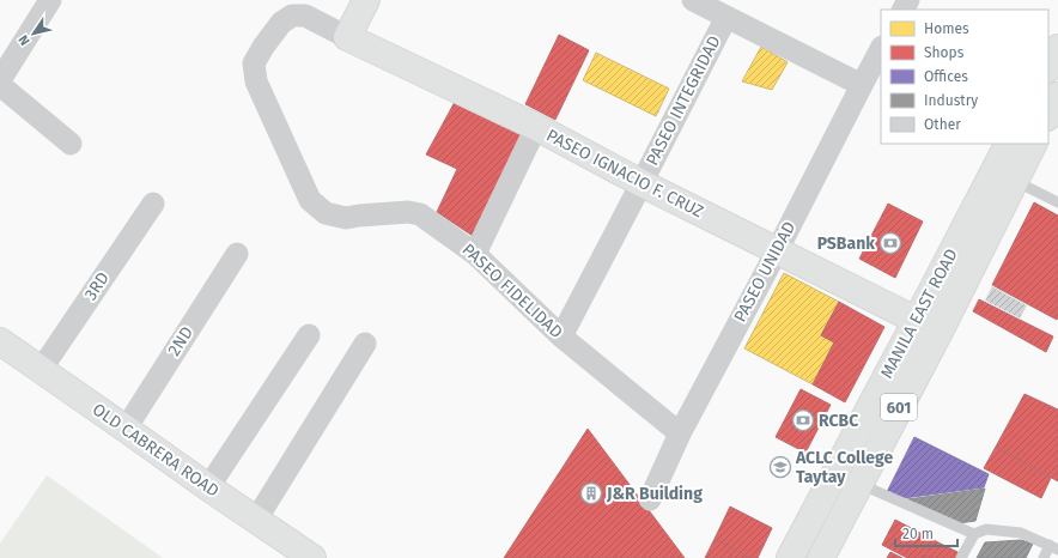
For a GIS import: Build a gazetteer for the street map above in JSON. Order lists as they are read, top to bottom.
{
  "streets": {
    "street": [
      "PASEO INTEGRIDAD",
      "PASEO IGNACIO F. CRUZ",
      "PASEO UNIDAD",
      "3RD",
      "PASEO FIDELIDAD",
      "MANILA EAST ROAD",
      "2ND",
      "601",
      "OLD CABRERA ROAD"
    ]
  },
  "crossings": [
    ["PASEO INTEGRIDAD", "PASEO IGNACIO F. CRUZ"],
    ["PASEO INTEGRIDAD", "PASEO FIDELIDAD"],
    ["PASEO IGNACIO F. CRUZ", "PASEO UNIDAD"],
    ["PASEO IGNACIO F. CRUZ", "PASEO FIDELIDAD"],
    ["PASEO IGNACIO F. CRUZ", "MANILA EAST ROAD"],
    ["PASEO UNIDAD", "PASEO FIDELIDAD"],
    ["3RD", "OLD CABRERA ROAD"],
    ["MANILA EAST ROAD", "601"],
    ["2ND", "OLD CABRERA ROAD"]
  ],
  "places": {
    "bank": ["PSBank", "RCBC"],
    "school or university": ["ACLC College Taytay"],
    "building": ["J&R Building"]
  },
  "legend": [
    "Homes",
    "Shops",
    "Offices",
    "Industry",
    "Other"
  ],
  "scale_bar": "20 m",
  "north": "bottom left"
}
